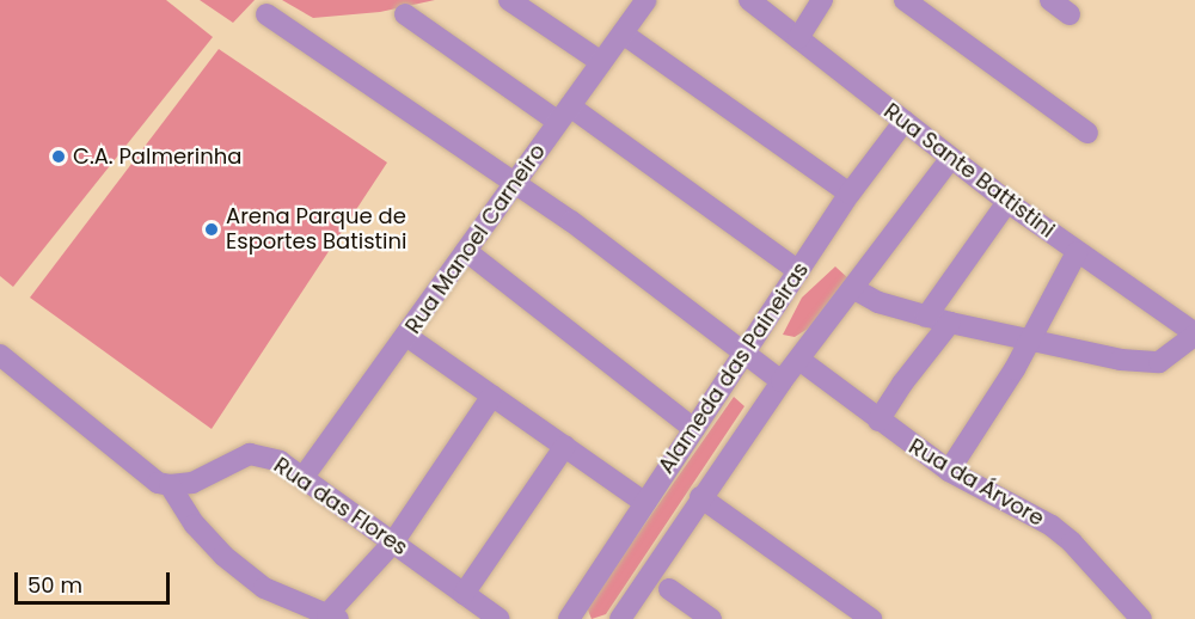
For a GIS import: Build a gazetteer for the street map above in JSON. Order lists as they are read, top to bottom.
{
  "streets": {
    "street": [
      "Rua Sante Battistini",
      "Rua Manoel Carneiro",
      "Alameda das Paineiras",
      "Rua da Árvore",
      "Rua das Flores"
    ]
  },
  "crossings": [
    ["Rua Sante Battistini", "Alameda das Paineiras"],
    ["Rua Manoel Carneiro", "Rua das Flores"],
    ["Alameda das Paineiras", "Rua da Árvore"]
  ],
  "places": ["C.A. Palmerinha", "Arena Parque de Esportes Batistini"],
  "scale_bar": "50 m"
}
